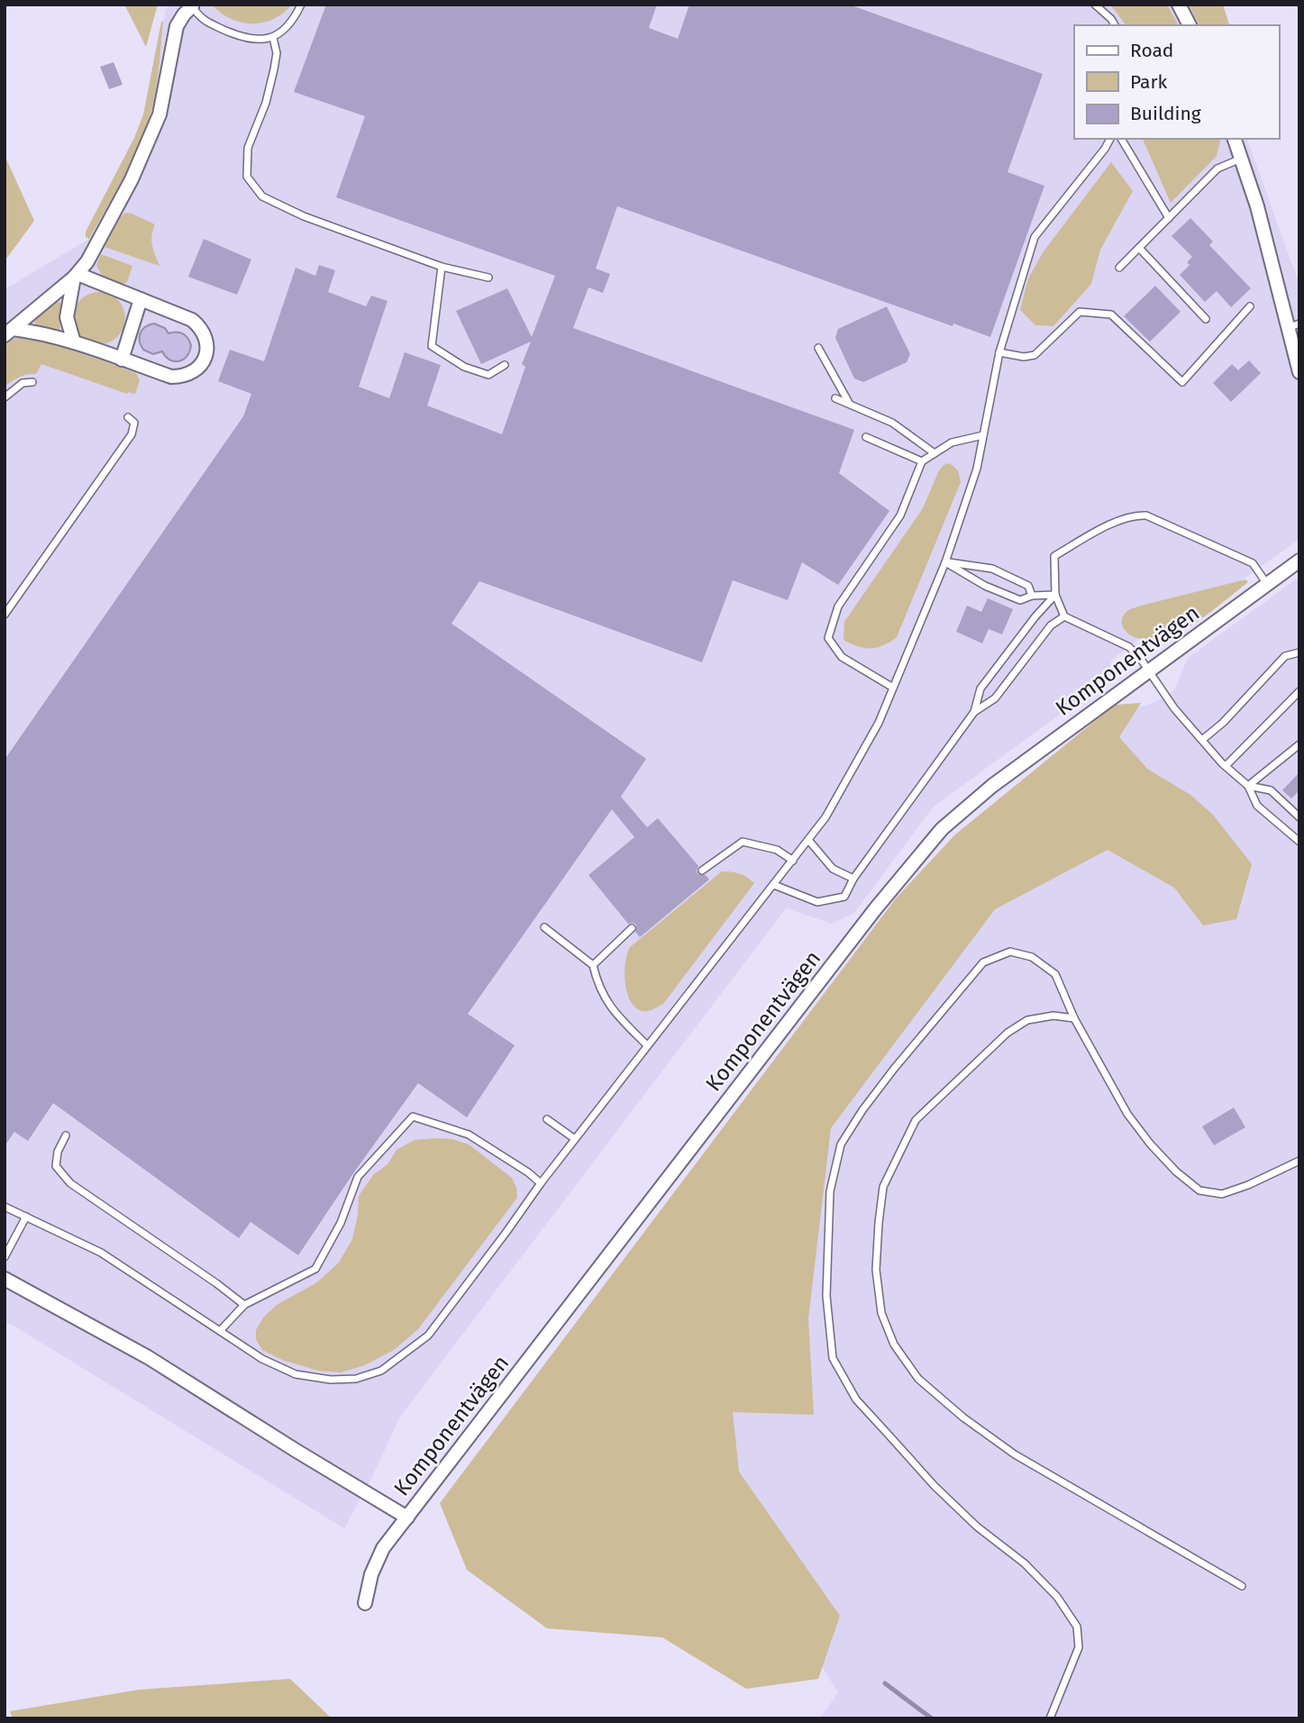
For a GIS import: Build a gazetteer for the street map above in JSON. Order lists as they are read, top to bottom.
{
  "streets": {
    "street": ["Komponentvägen"]
  },
  "legend": ["Road", "Park", "Building"]
}
